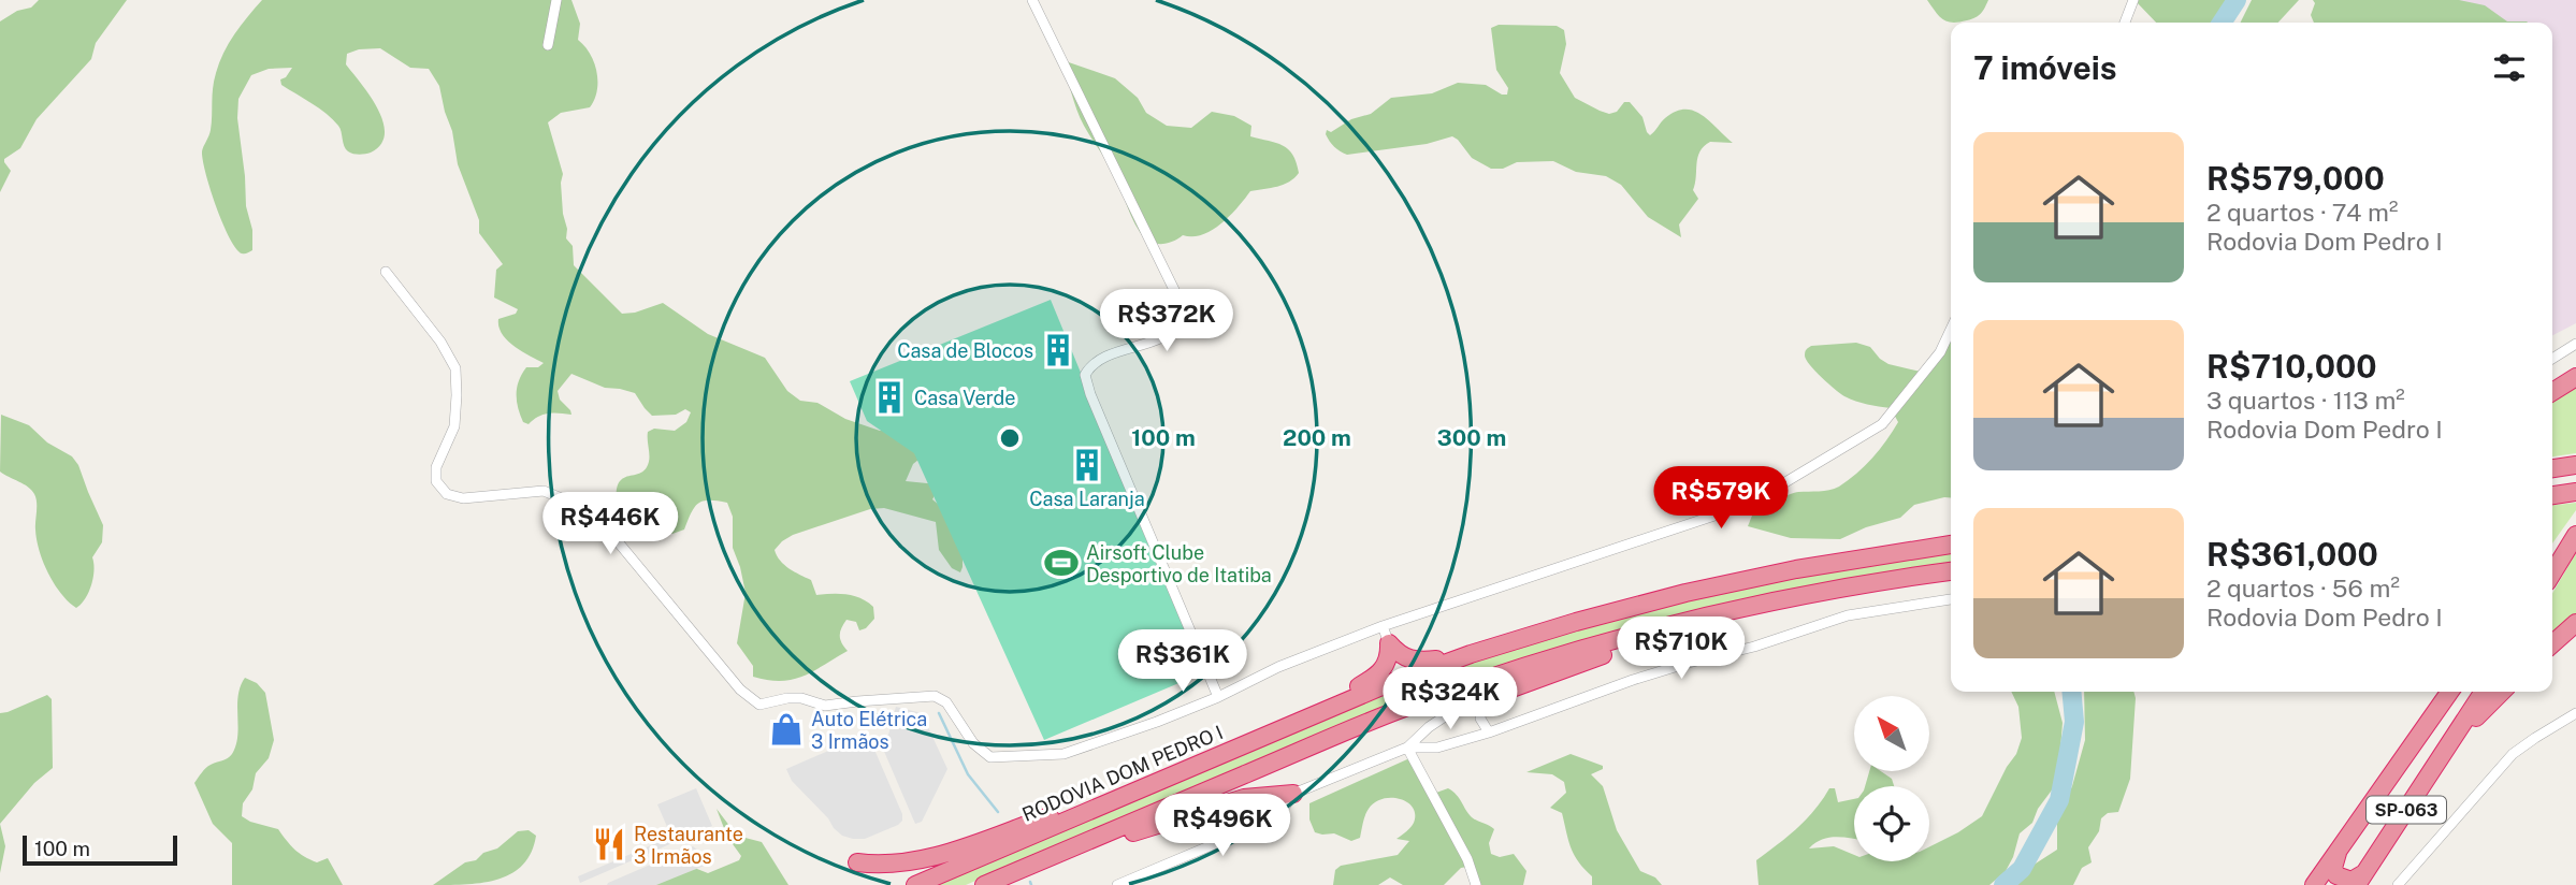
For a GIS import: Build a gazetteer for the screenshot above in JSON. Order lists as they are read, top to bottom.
{
  "streets": {
    "highway": ["RODOVIA DOM PEDRO I", "SP-063"]
  },
  "places": {
    "building": ["Casa de Blocos", "Casa Verde", "Casa Laranja"],
    "sports": ["Airsoft Clube Desportivo de Itatiba"],
    "shop": ["Auto Elétrica 3 Irmãos"],
    "restaurant": ["Restaurante 3 Irmãos"]
  },
  "scale_bar": "100 m",
  "north": "top left",
  "page": {
    "heading": "7 imóveis",
    "list": [
      {
        "name": "R$579,000",
        "note": "2 quartos · 74 m² · Rodovia Dom Pedro I"
      },
      {
        "name": "R$710,000",
        "note": "3 quartos · 113 m² · Rodovia Dom Pedro I"
      },
      {
        "name": "R$361,000",
        "note": "2 quartos · 56 m² · Rodovia Dom Pedro I"
      }
    ],
    "price": [
      "R$372K",
      "R$579K",
      "R$446K",
      "R$710K",
      "R$361K",
      "R$324K",
      "R$496K"
    ],
    "scale": "100 m"
  },
  "rings": ["100 m", "200 m", "300 m"]
}
